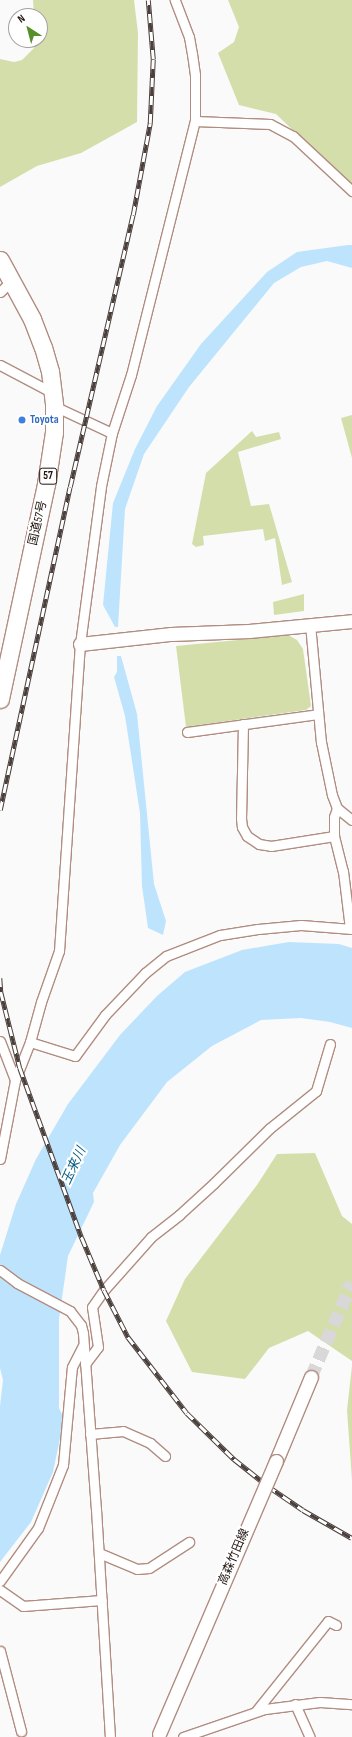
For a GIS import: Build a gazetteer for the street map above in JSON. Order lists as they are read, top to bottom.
{
  "streets": {
    "highway": ["57", "国道57号"],
    "main road": ["高森竹田線"]
  },
  "water": ["玉来川"],
  "places": ["Toyota"],
  "north": "top left"
}
